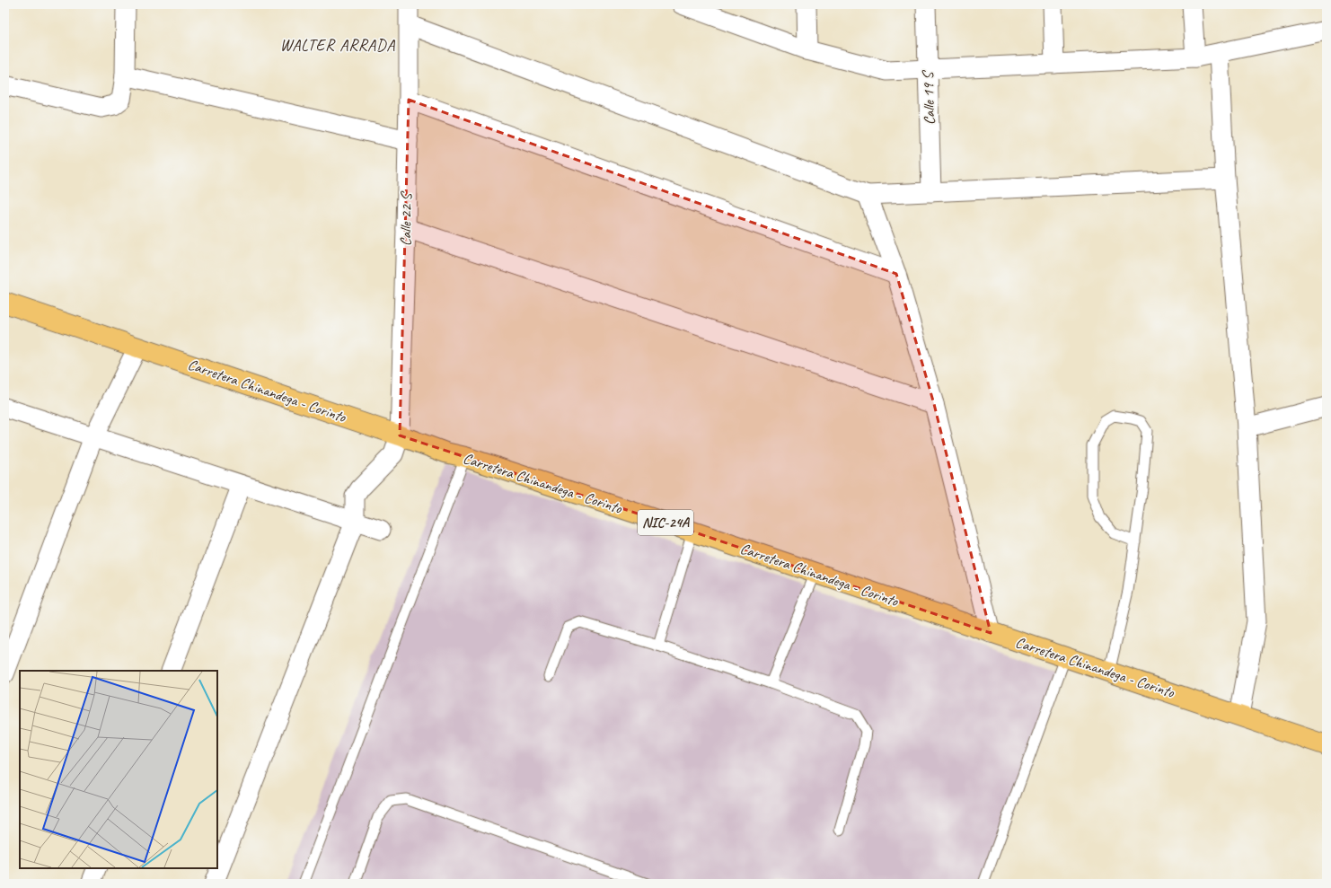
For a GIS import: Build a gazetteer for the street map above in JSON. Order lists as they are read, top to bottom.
{
  "streets": {
    "highway": ["Carretera Chinandega - Corinto", "NIC-24A"],
    "street": ["Calle 19 S", "Calle 22 S"]
  },
  "crossings": [
    ["Calle 22 S", "Carretera Chinandega - Corinto"]
  ],
  "districts": ["WALTER ARRADA"]
}
